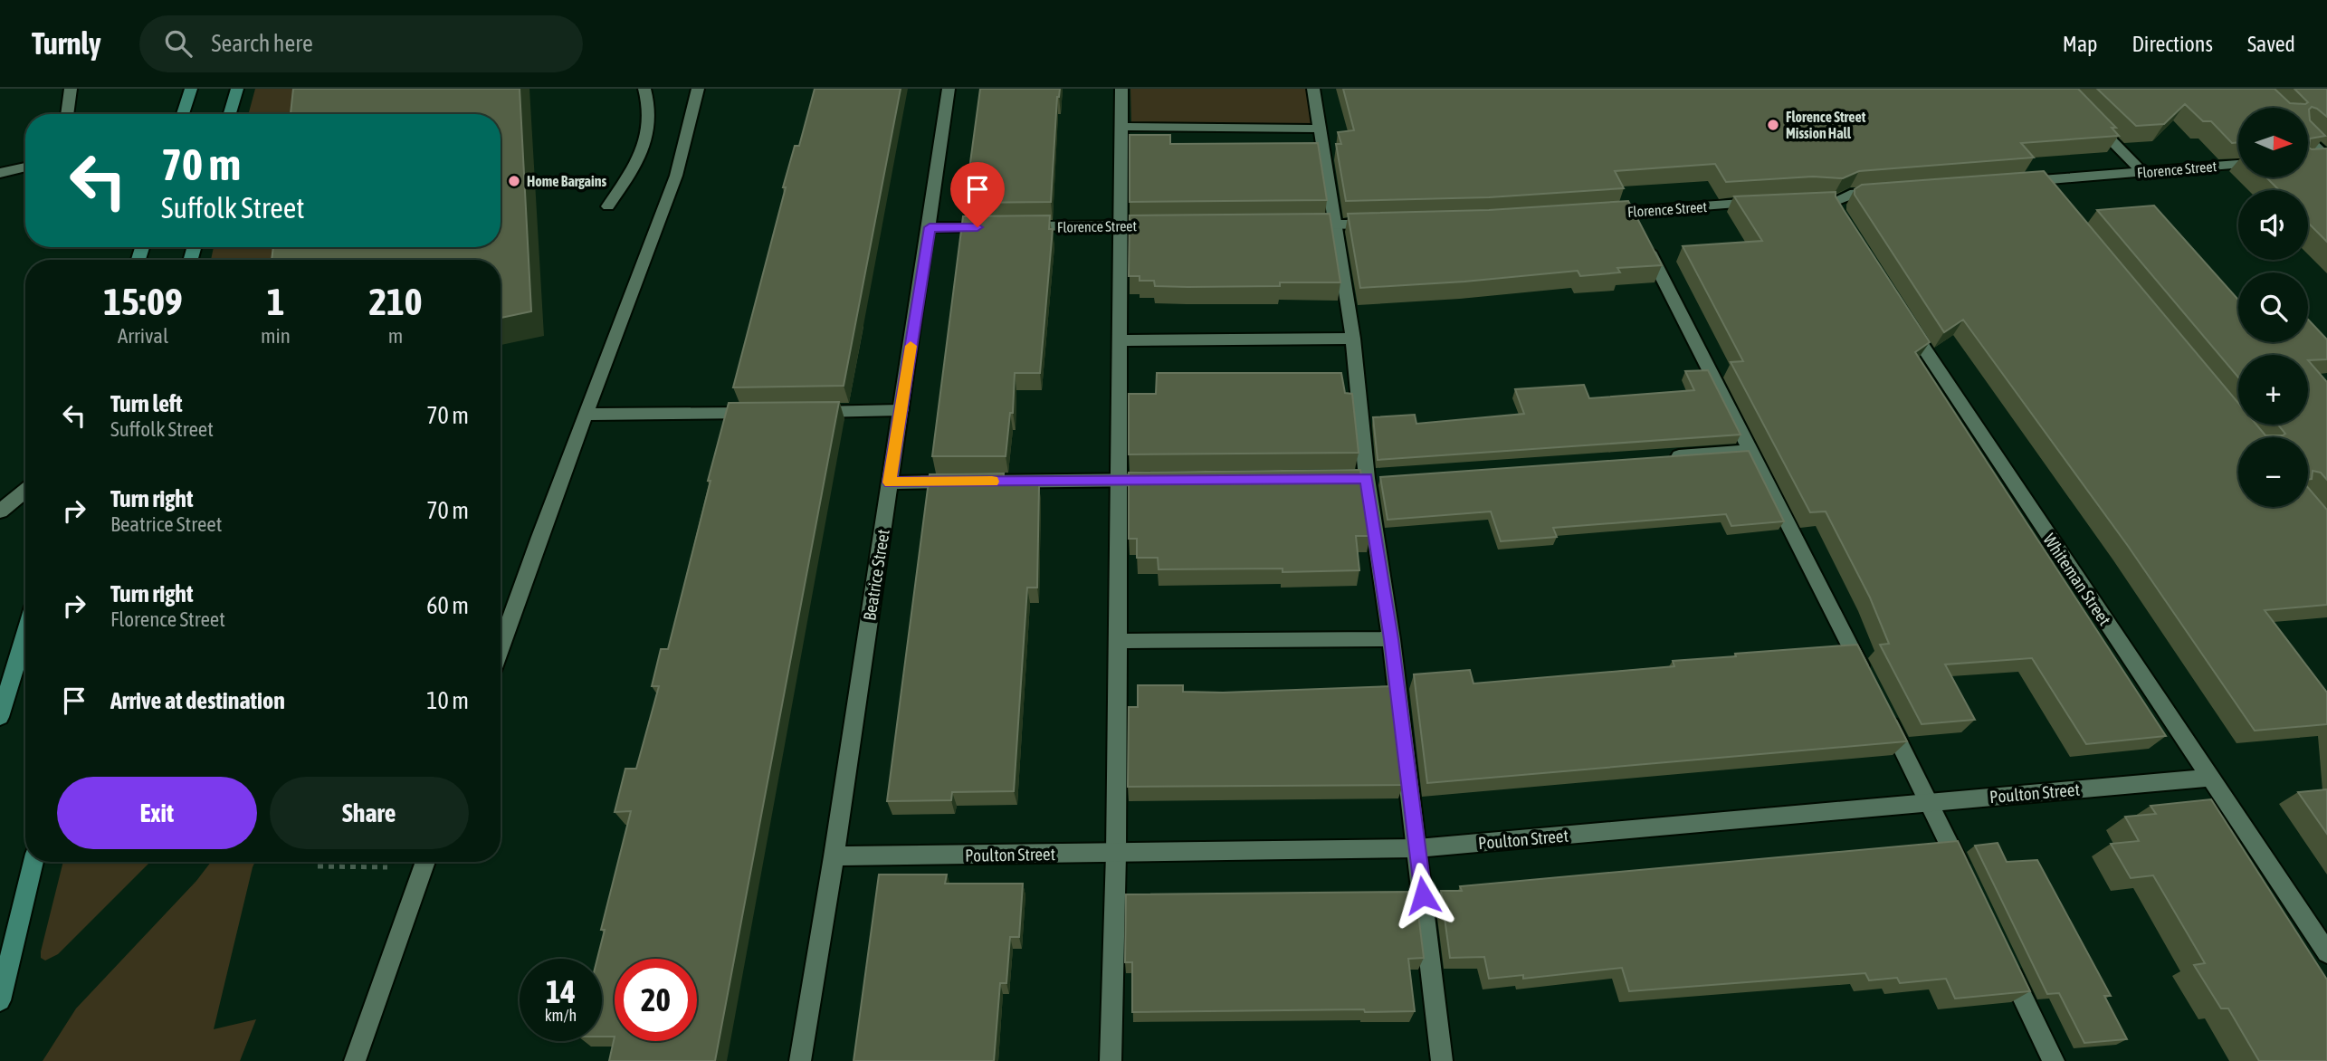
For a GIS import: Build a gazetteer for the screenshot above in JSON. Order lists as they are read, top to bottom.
{
  "streets": {
    "street": [
      "Florence Street",
      "Beatrice Street",
      "Whiteman Street",
      "Poulton Street"
    ]
  },
  "crossings": [
    ["Florence Street", "Beatrice Street"],
    ["Beatrice Street", "Poulton Street"],
    ["Whiteman Street", "Poulton Street"]
  ],
  "places": ["Florence Street Mission Hall", "Home Bargains"],
  "north": "right",
  "page": {
    "header": "Turnly",
    "search": "Search here",
    "nav": ["Map", "Directions", "Saved"],
    "map_buttons": ["+", "−"],
    "turn": ["70 m", "Suffolk Street"],
    "eta": [
      "15:09",
      "Arrival",
      "1",
      "min",
      "210",
      "m"
    ],
    "list": [
      {
        "name": "Turn left",
        "note": "Suffolk Street",
        "value": "70 m"
      },
      {
        "name": "Turn right",
        "note": "Beatrice Street",
        "value": "70 m"
      },
      {
        "name": "Turn right",
        "note": "Florence Street",
        "value": "60 m"
      },
      {
        "name": "Arrive at destination",
        "value": "10 m"
      }
    ],
    "buttons": ["Exit", "Share"],
    "speed": "14 km/h",
    "limit": "20"
  }
}
